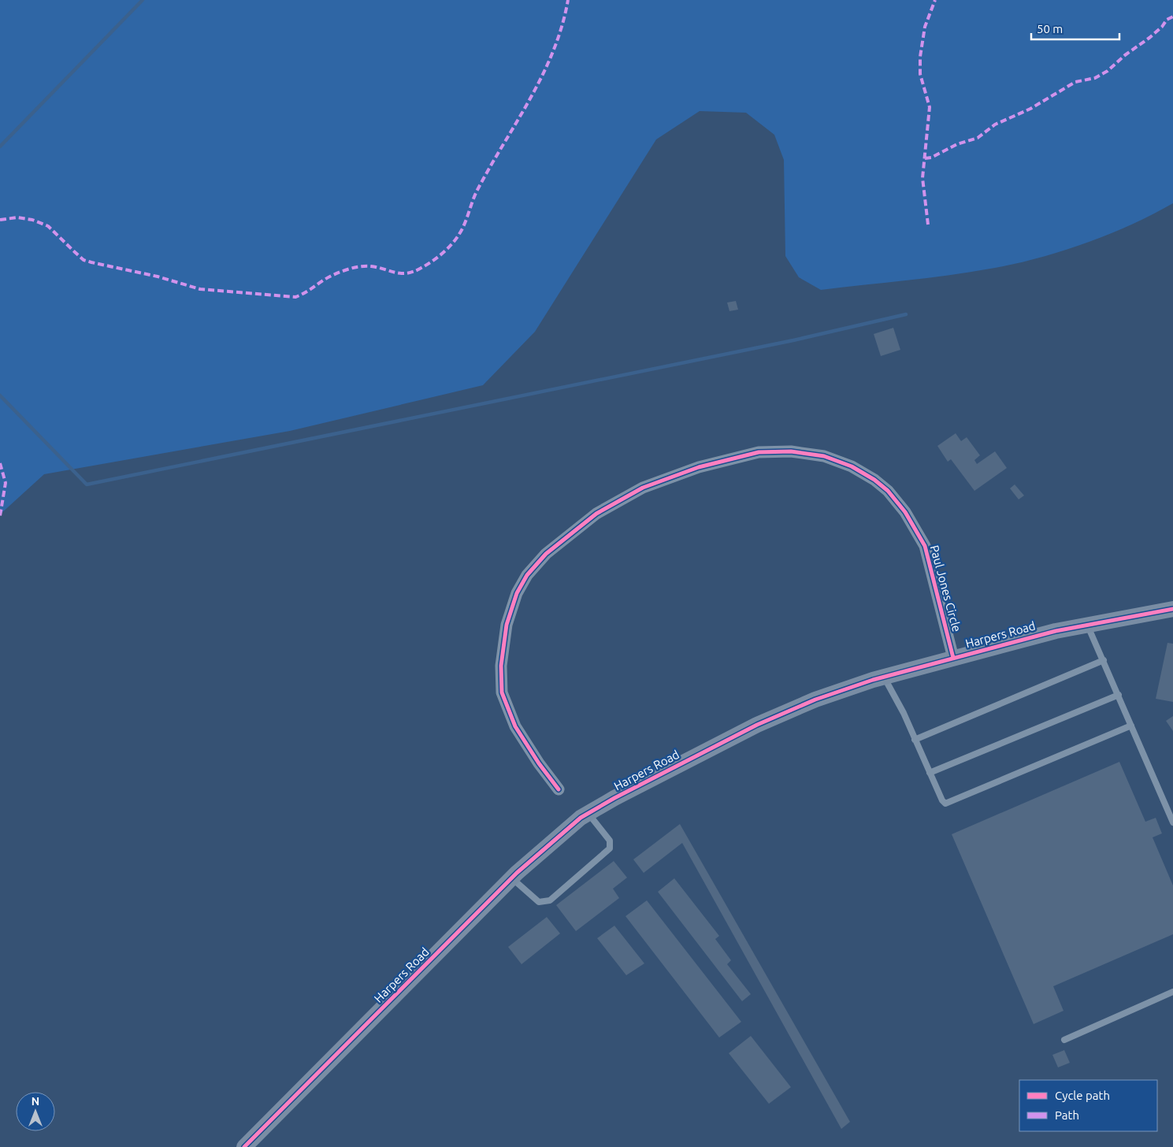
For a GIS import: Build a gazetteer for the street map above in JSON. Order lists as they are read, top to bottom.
{
  "streets": {
    "street": ["Paul Jones Circle", "Harpers Road"]
  },
  "crossings": [
    ["Paul Jones Circle", "Harpers Road"]
  ],
  "legend": ["Cycle path", "Path"],
  "scale_bar": "50 m",
  "north": "top"
}
